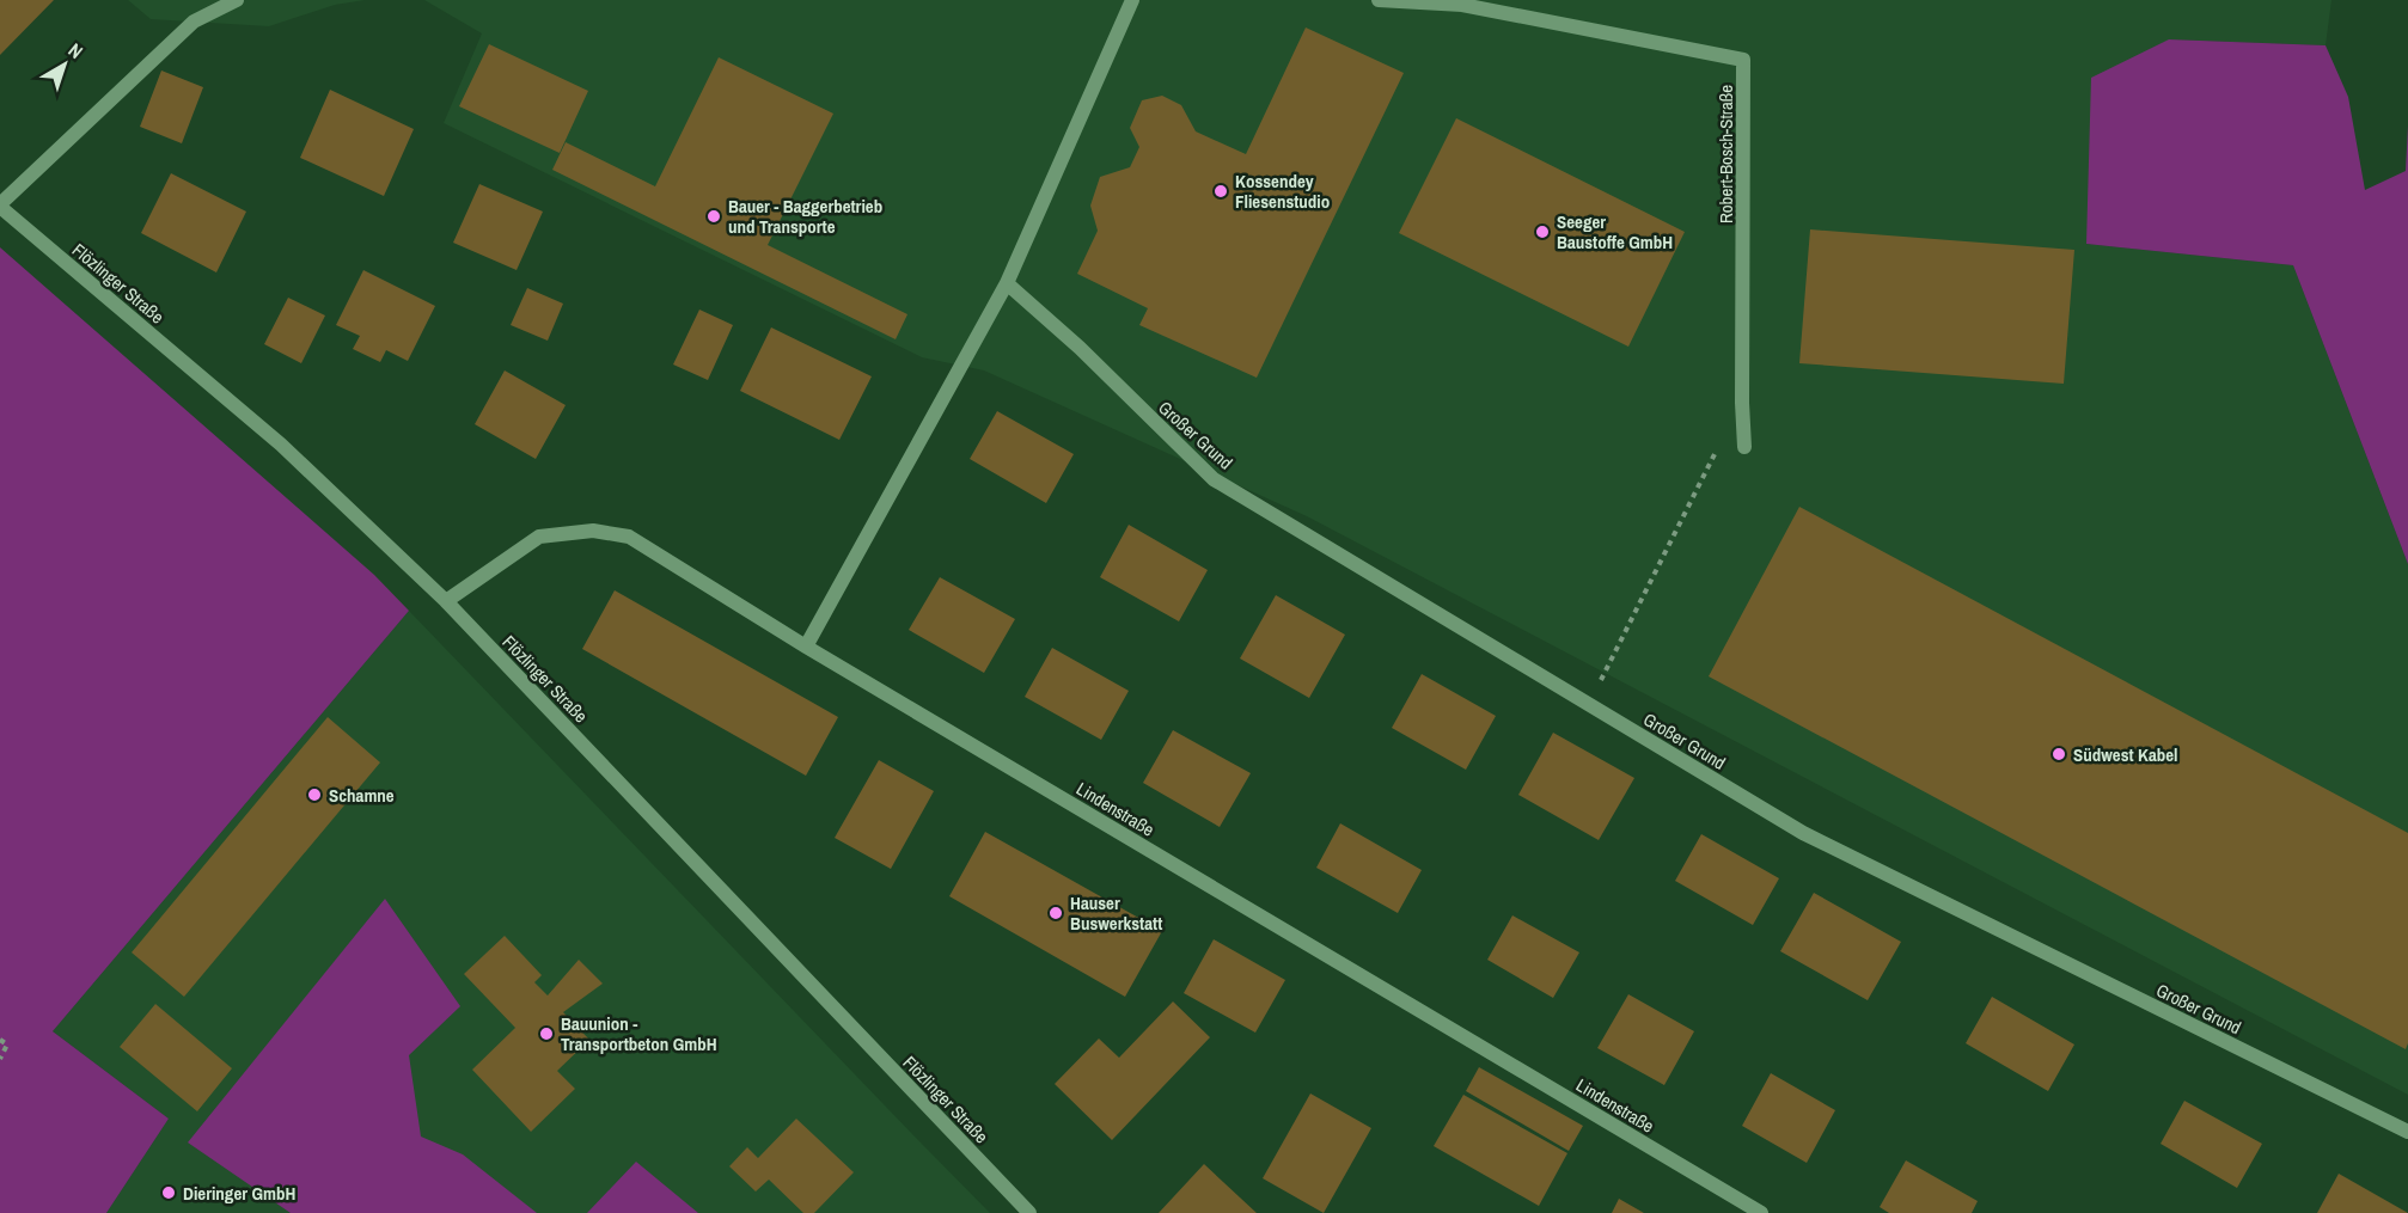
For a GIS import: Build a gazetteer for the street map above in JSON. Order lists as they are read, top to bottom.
{
  "streets": {
    "street": [
      "Robert-Bosch-Straße",
      "Flözlinger Straße",
      "Großer Grund",
      "Lindenstraße"
    ]
  },
  "crossings": [
    ["Flözlinger Straße", "Lindenstraße"]
  ],
  "places": [
    "Kossendey Fliesenstudio",
    "Bauer - Baggerbetrieb und Transporte",
    "Seeger Baustoffe GmbH",
    "Südwest Kabel",
    "Schamne",
    "Hauser Buswerkstatt",
    "Bauunion - Transportbeton GmbH",
    "Dieringer GmbH"
  ],
  "north": "top right"
}
